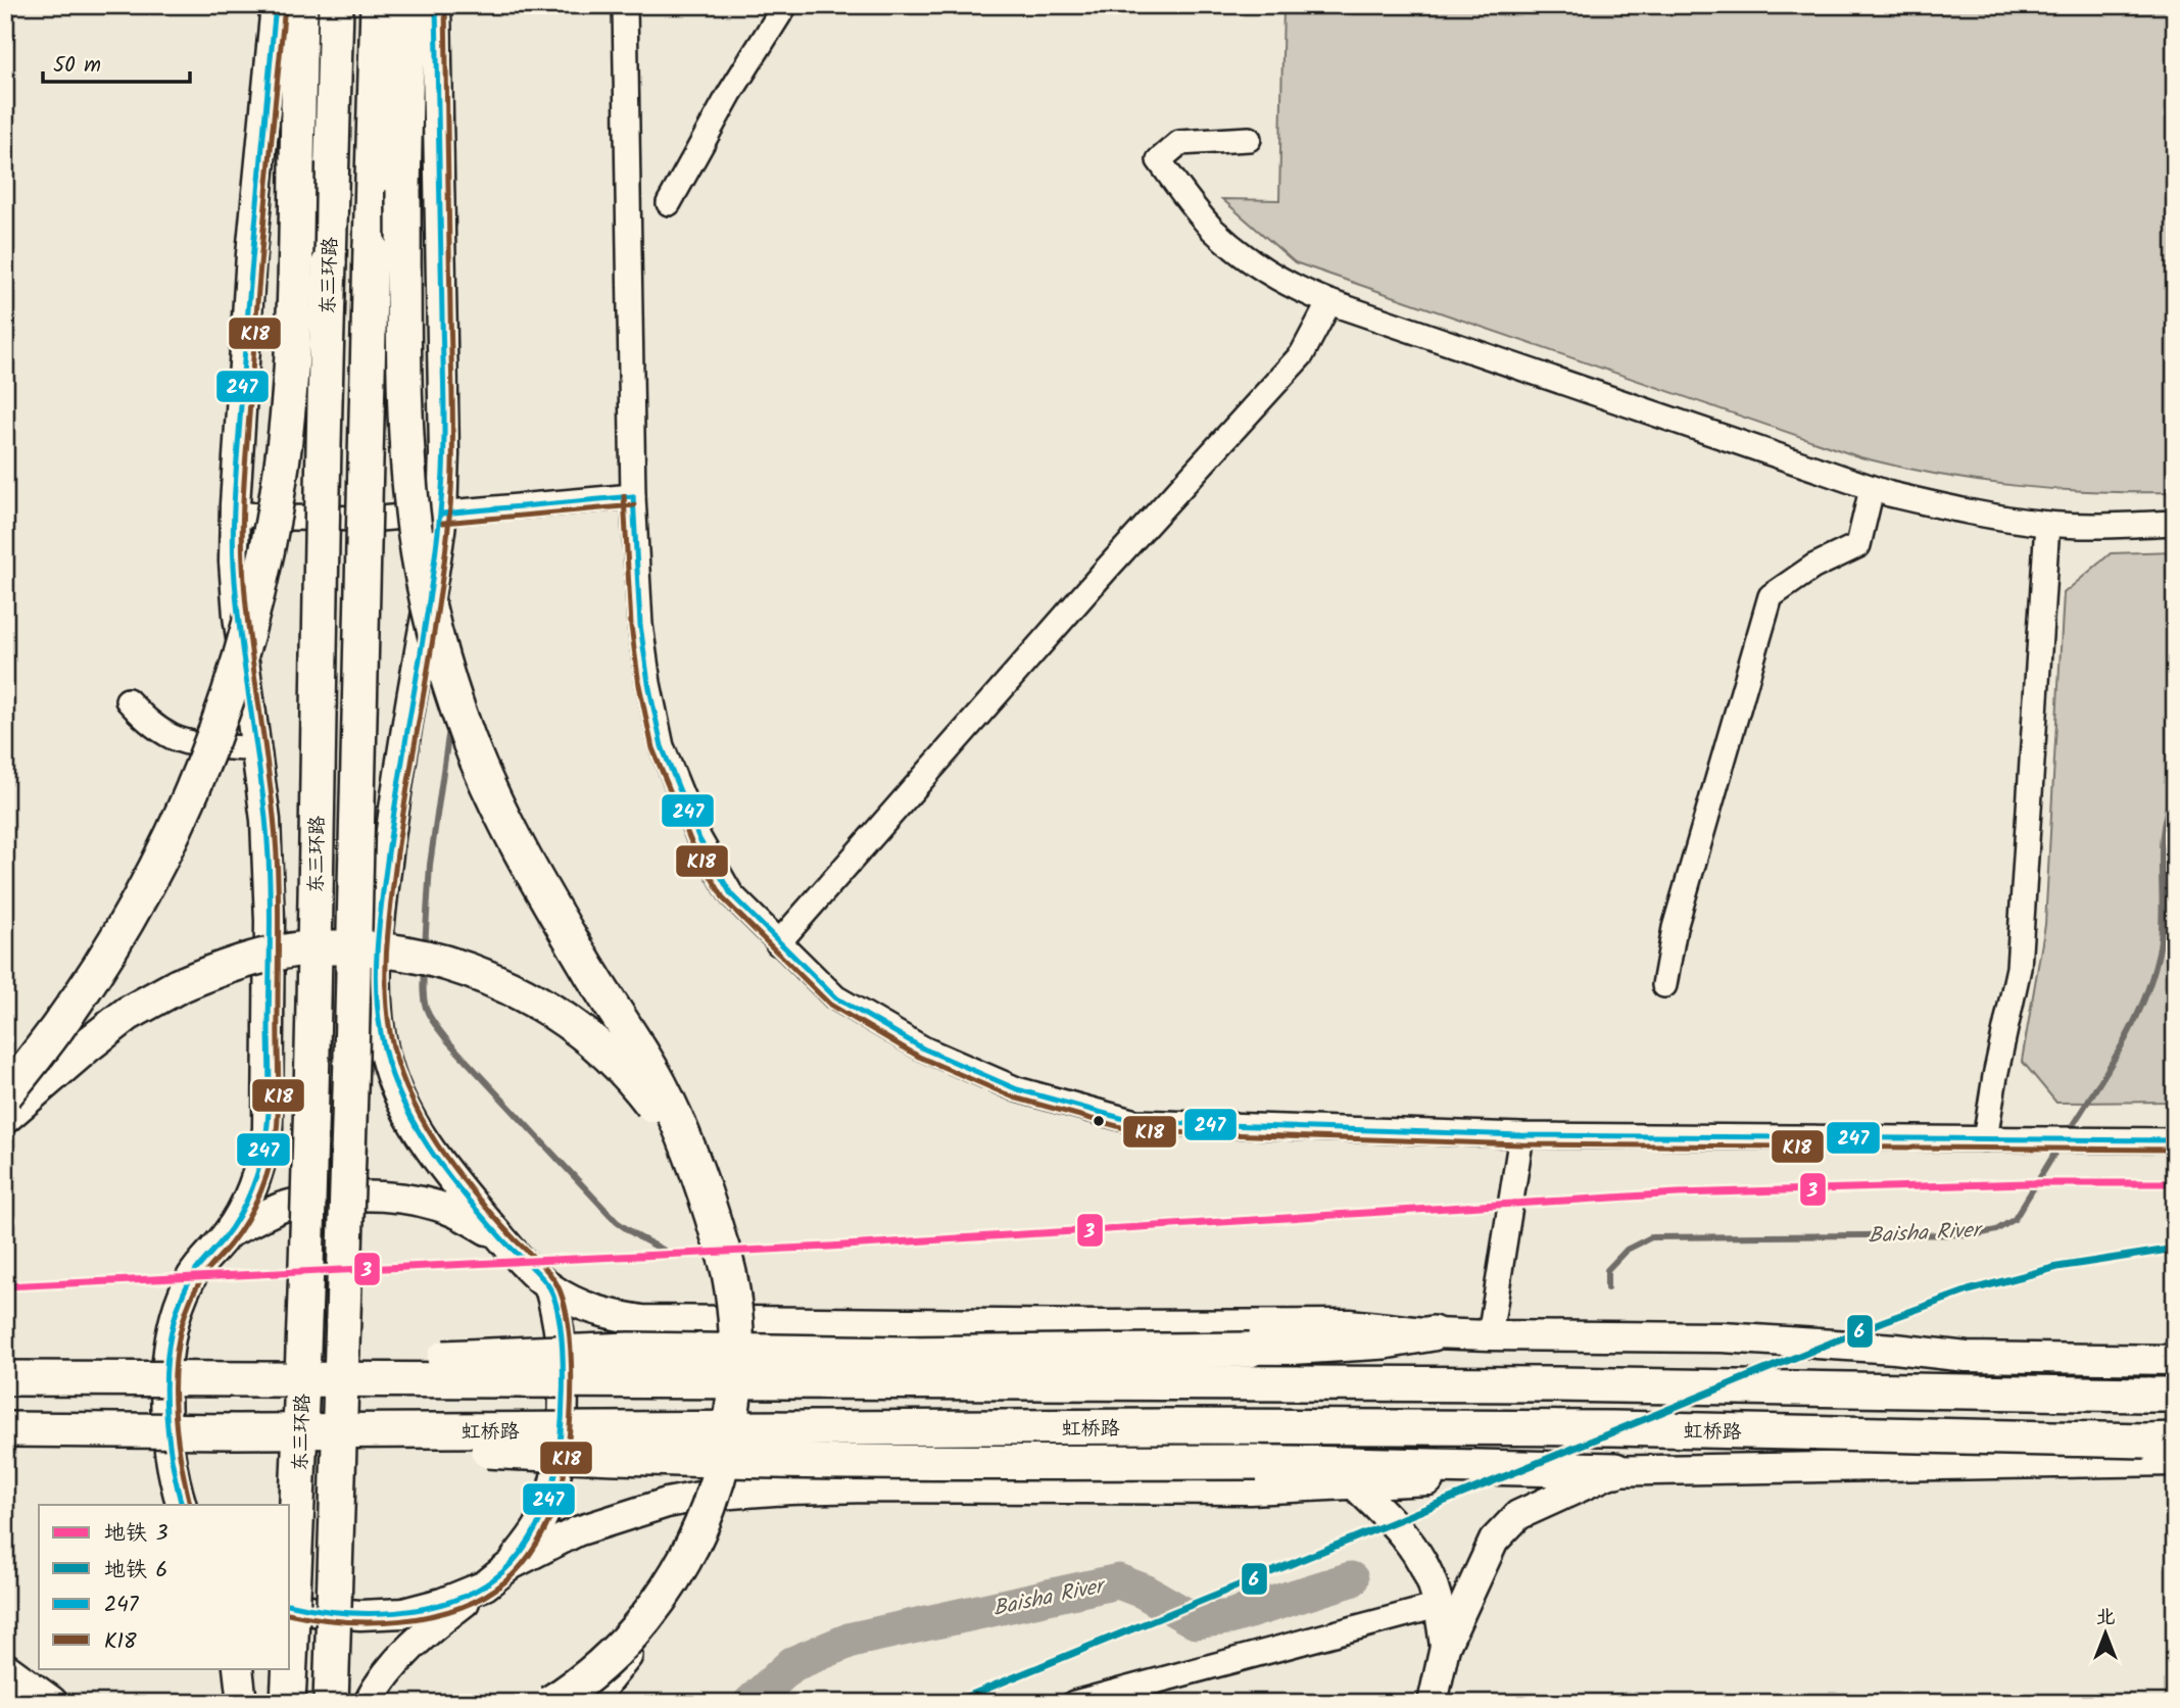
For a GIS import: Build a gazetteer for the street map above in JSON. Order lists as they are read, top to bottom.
{
  "streets": {
    "highway": ["东三环路", "虹桥路"]
  },
  "water": ["Baisha River"],
  "lines": [
    "transit line 247",
    "transit line K18",
    "metro line 3",
    "metro line 6"
  ],
  "legend": [
    "地铁 3",
    "地铁 6",
    "247",
    "K18"
  ],
  "scale_bar": "50 m",
  "north": "top"
}
